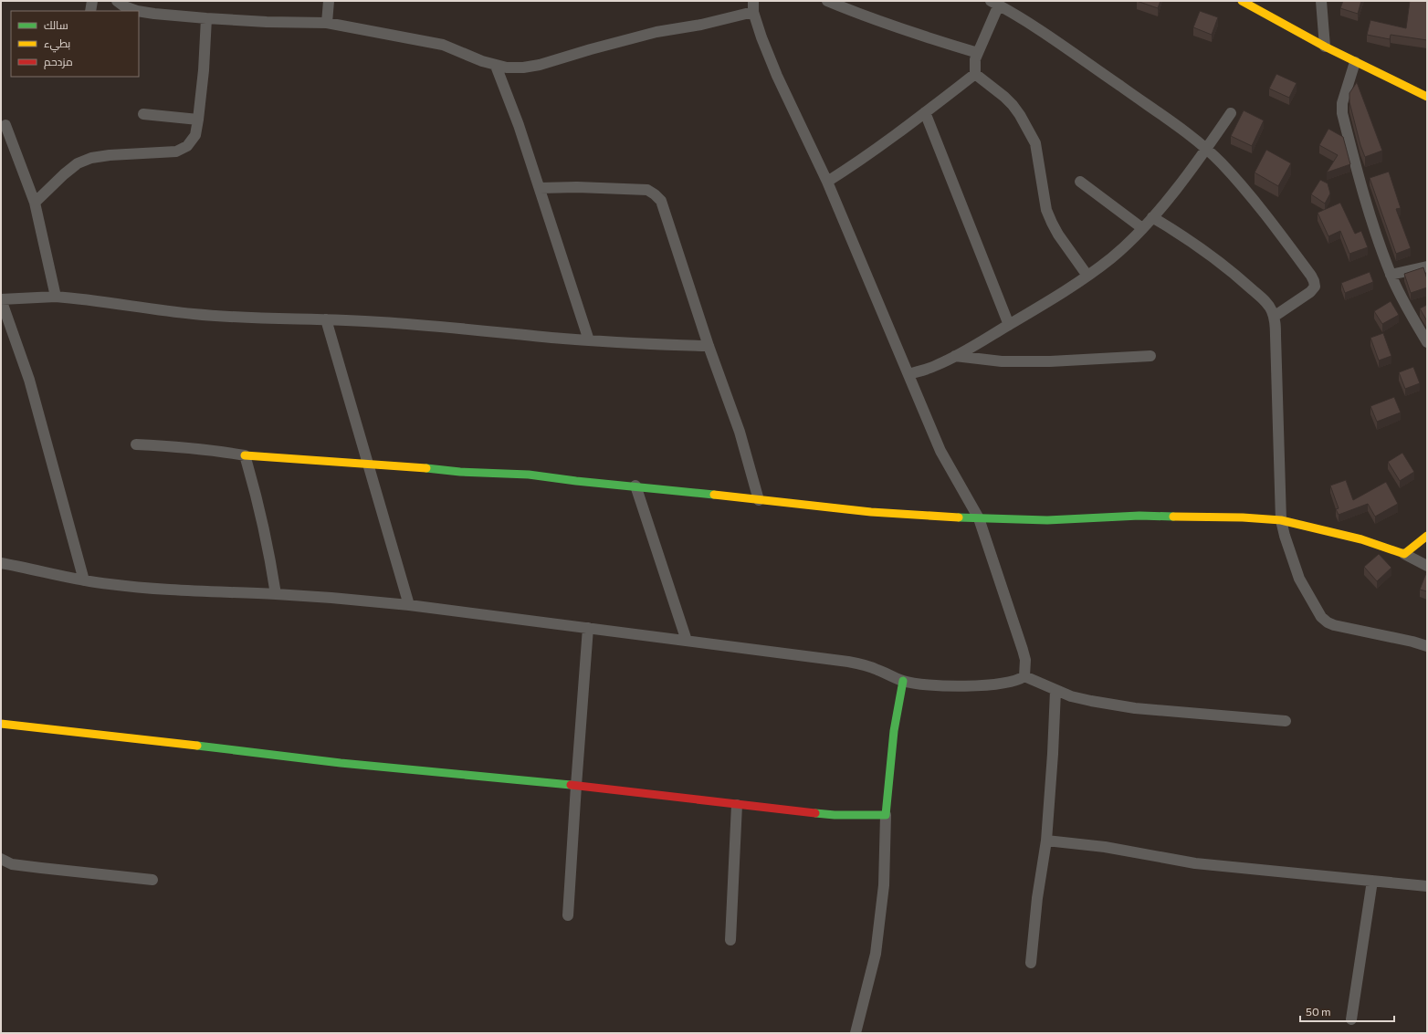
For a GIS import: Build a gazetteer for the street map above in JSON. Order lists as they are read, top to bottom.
{
  "legend": ["سالك", "بطيء", "مزدحم"],
  "scale_bar": "50 m"
}
